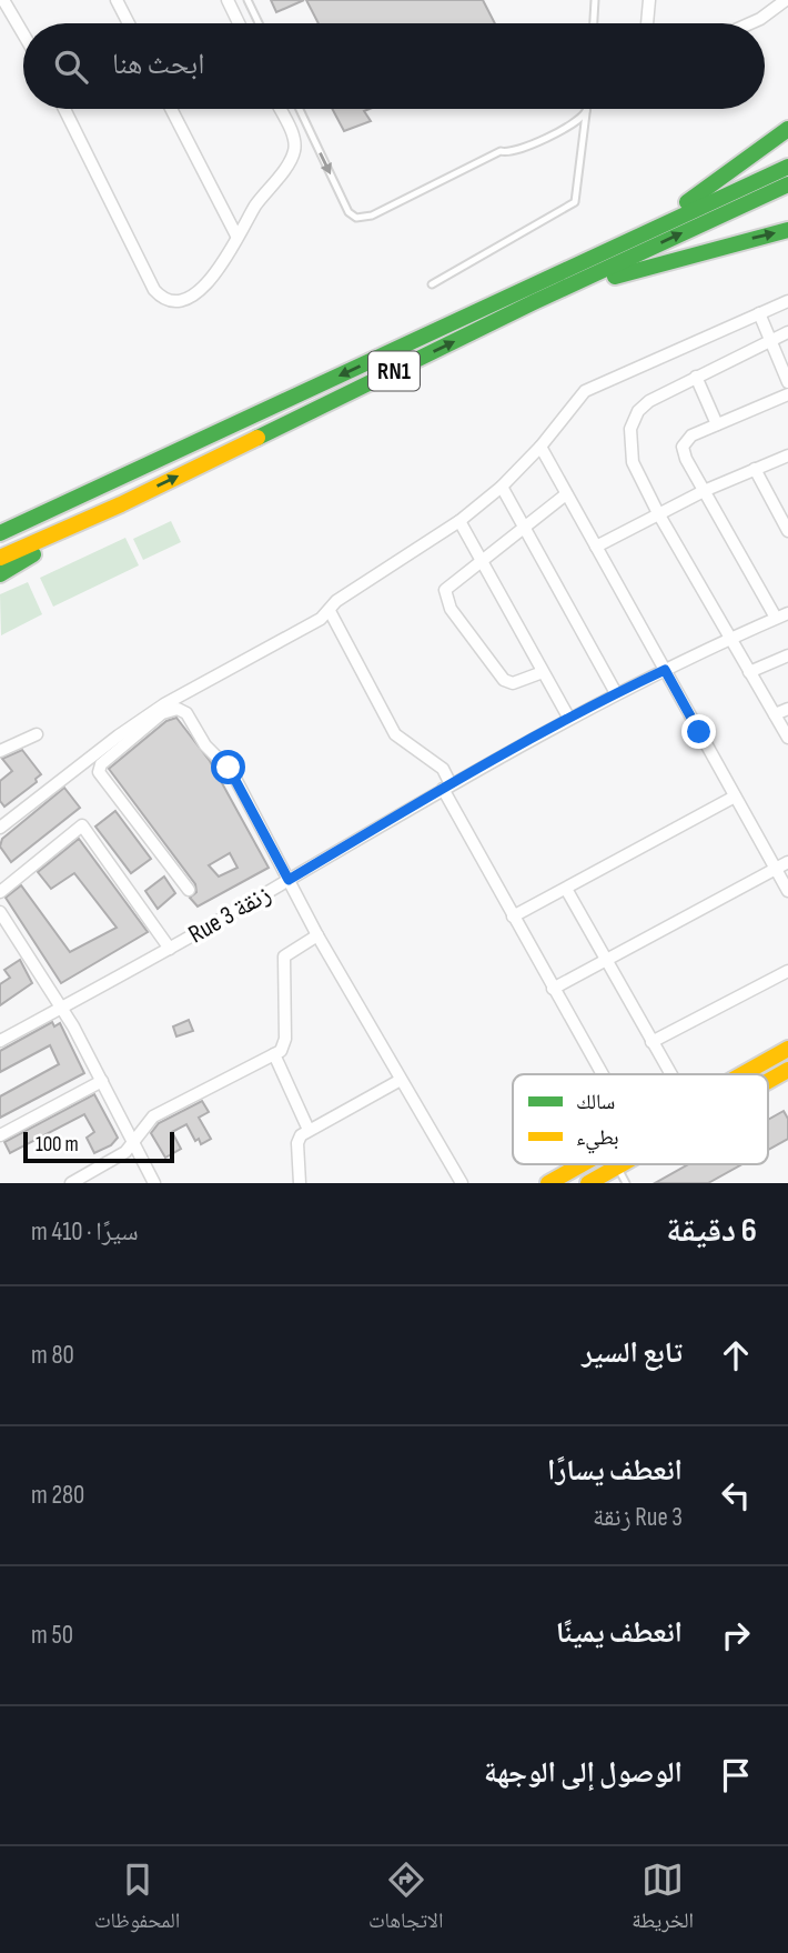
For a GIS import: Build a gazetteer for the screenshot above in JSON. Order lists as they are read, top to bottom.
{
  "streets": {
    "main road": ["RN1"],
    "street": ["Rue 3 زنقة"]
  },
  "legend": ["سالك", "بطيء"],
  "scale_bar": "100 m",
  "page": {
    "search": "ابحث هنا",
    "scale": "100 m",
    "heading": ["6 دقيقة", "سيرًا · 410 m"],
    "list": [
      ["تابع السير", "80 m"],
      ["انعطف يسارًا", "Rue 3 زنقة", "280 m"],
      ["انعطف يمينًا", "50 m"],
      "الوصول إلى الوجهة"
    ],
    "nav": ["الخريطة", "الاتجاهات", "المحفوظات"]
  }
}
